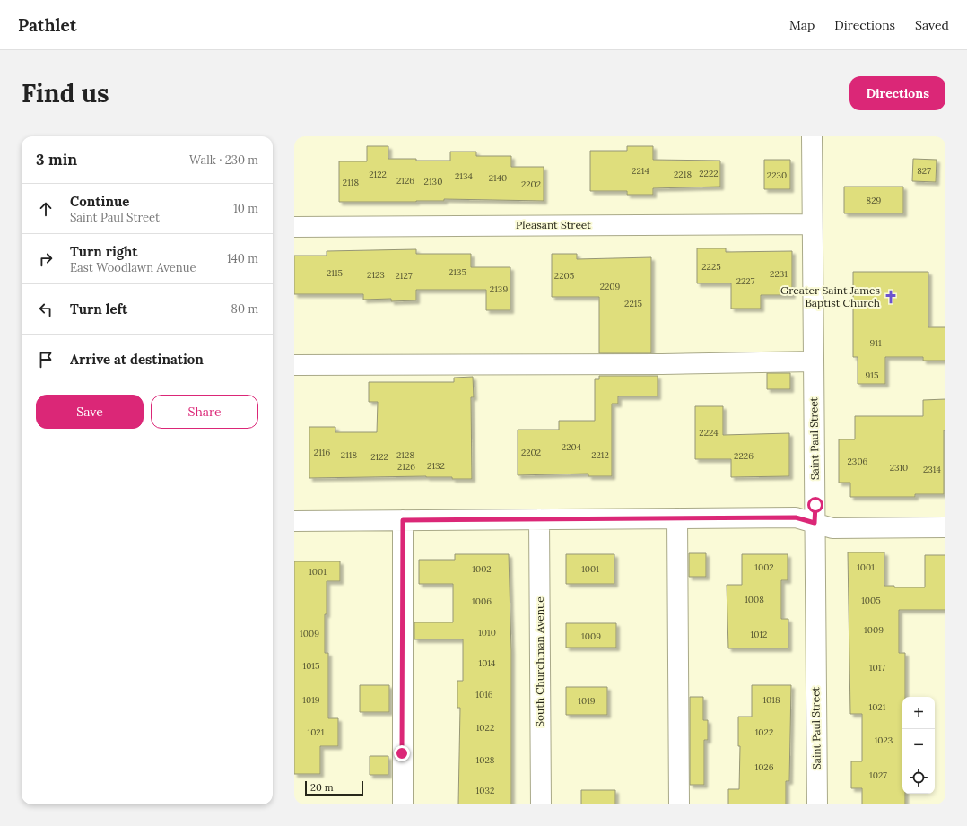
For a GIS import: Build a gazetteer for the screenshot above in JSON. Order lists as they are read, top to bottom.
{
  "streets": {
    "street": ["Pleasant Street", "Saint Paul Street", "South Churchman Avenue"]
  },
  "crossings": [
    ["Pleasant Street", "Saint Paul Street"]
  ],
  "places": {
    "church": ["Greater Saint James Baptist Church"]
  },
  "house_numbers": [
    "2214",
    "827",
    "2222",
    "2122",
    "2218",
    "2230",
    "2134",
    "2140",
    "2126",
    "2130",
    "2118",
    "2202",
    "829",
    "2225",
    "2135",
    "2115",
    "2231",
    "2123",
    "2127",
    "2205",
    "2227",
    "2209",
    "2139",
    "2215",
    "911",
    "915",
    "2224",
    "2204",
    "2116",
    "2202",
    "2118",
    "2128",
    "2212",
    "2226",
    "2122",
    "2306",
    "2132",
    "2126",
    "2310",
    "2314",
    "1002",
    "1001",
    "1002",
    "1001",
    "1001",
    "1008",
    "1005",
    "1006",
    "1009",
    "1010",
    "1009",
    "1012",
    "1009",
    "1014",
    "1015",
    "1017",
    "1016",
    "1019",
    "1018",
    "1019",
    "1021",
    "1022",
    "1021",
    "1022",
    "1023",
    "1028",
    "1026",
    "1027",
    "1032"
  ],
  "scale_bar": "20 m",
  "page": {
    "header": "Pathlet",
    "nav": ["Map", "Directions", "Saved"],
    "buttons": [
      "Directions",
      ["Save", "Share"]
    ],
    "title": "Find us",
    "heading": ["3 min", "Walk · 230 m"],
    "list": [
      ["Continue", "Saint Paul Street", "10 m"],
      ["Turn right", "East Woodlawn Avenue", "140 m"],
      ["Turn left", "80 m"],
      "Arrive at destination"
    ],
    "map_buttons": ["+", "−"],
    "scale": "20 m"
  }
}
